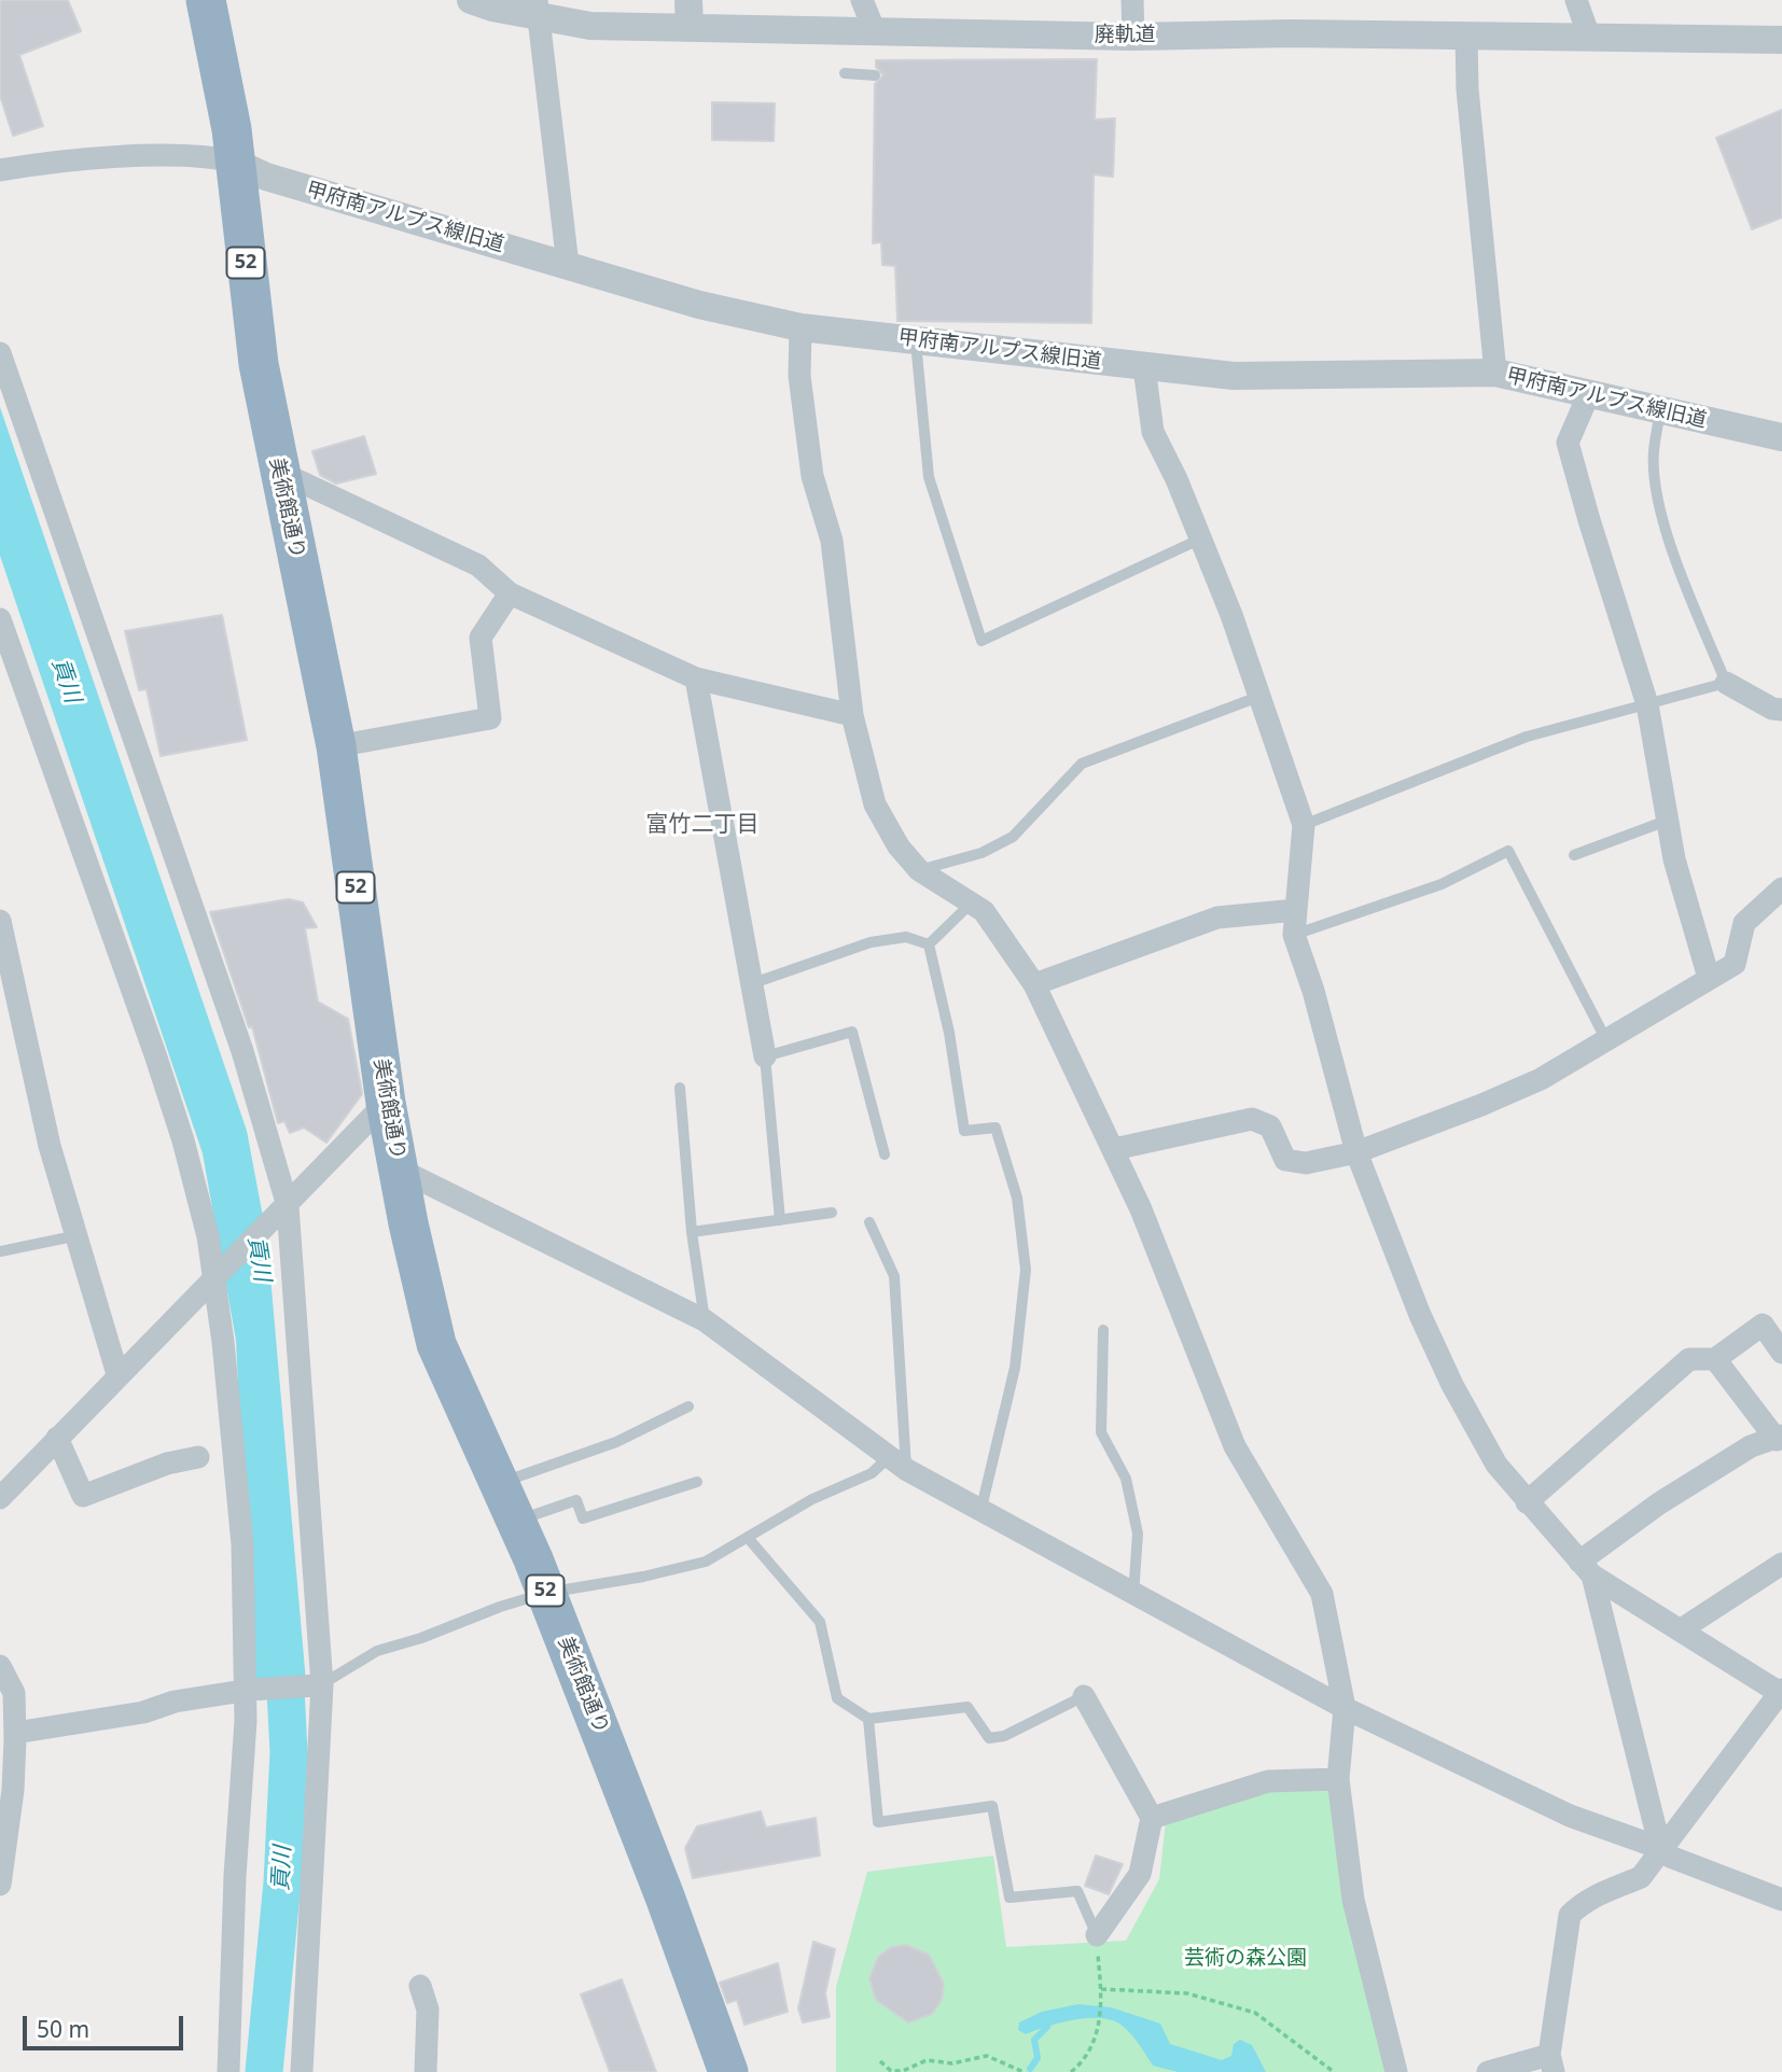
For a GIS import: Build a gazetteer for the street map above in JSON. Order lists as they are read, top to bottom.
{
  "streets": {
    "highway": ["52", "美術館通り"],
    "street": ["廃軌道", "甲府南アルプス線旧道"]
  },
  "crossings": [
    ["甲府南アルプス線旧道", "美術館通り"]
  ],
  "districts": ["富竹二丁目"],
  "water": ["貢川"],
  "parks": ["芸術の森公園"],
  "scale_bar": "50 m"
}
